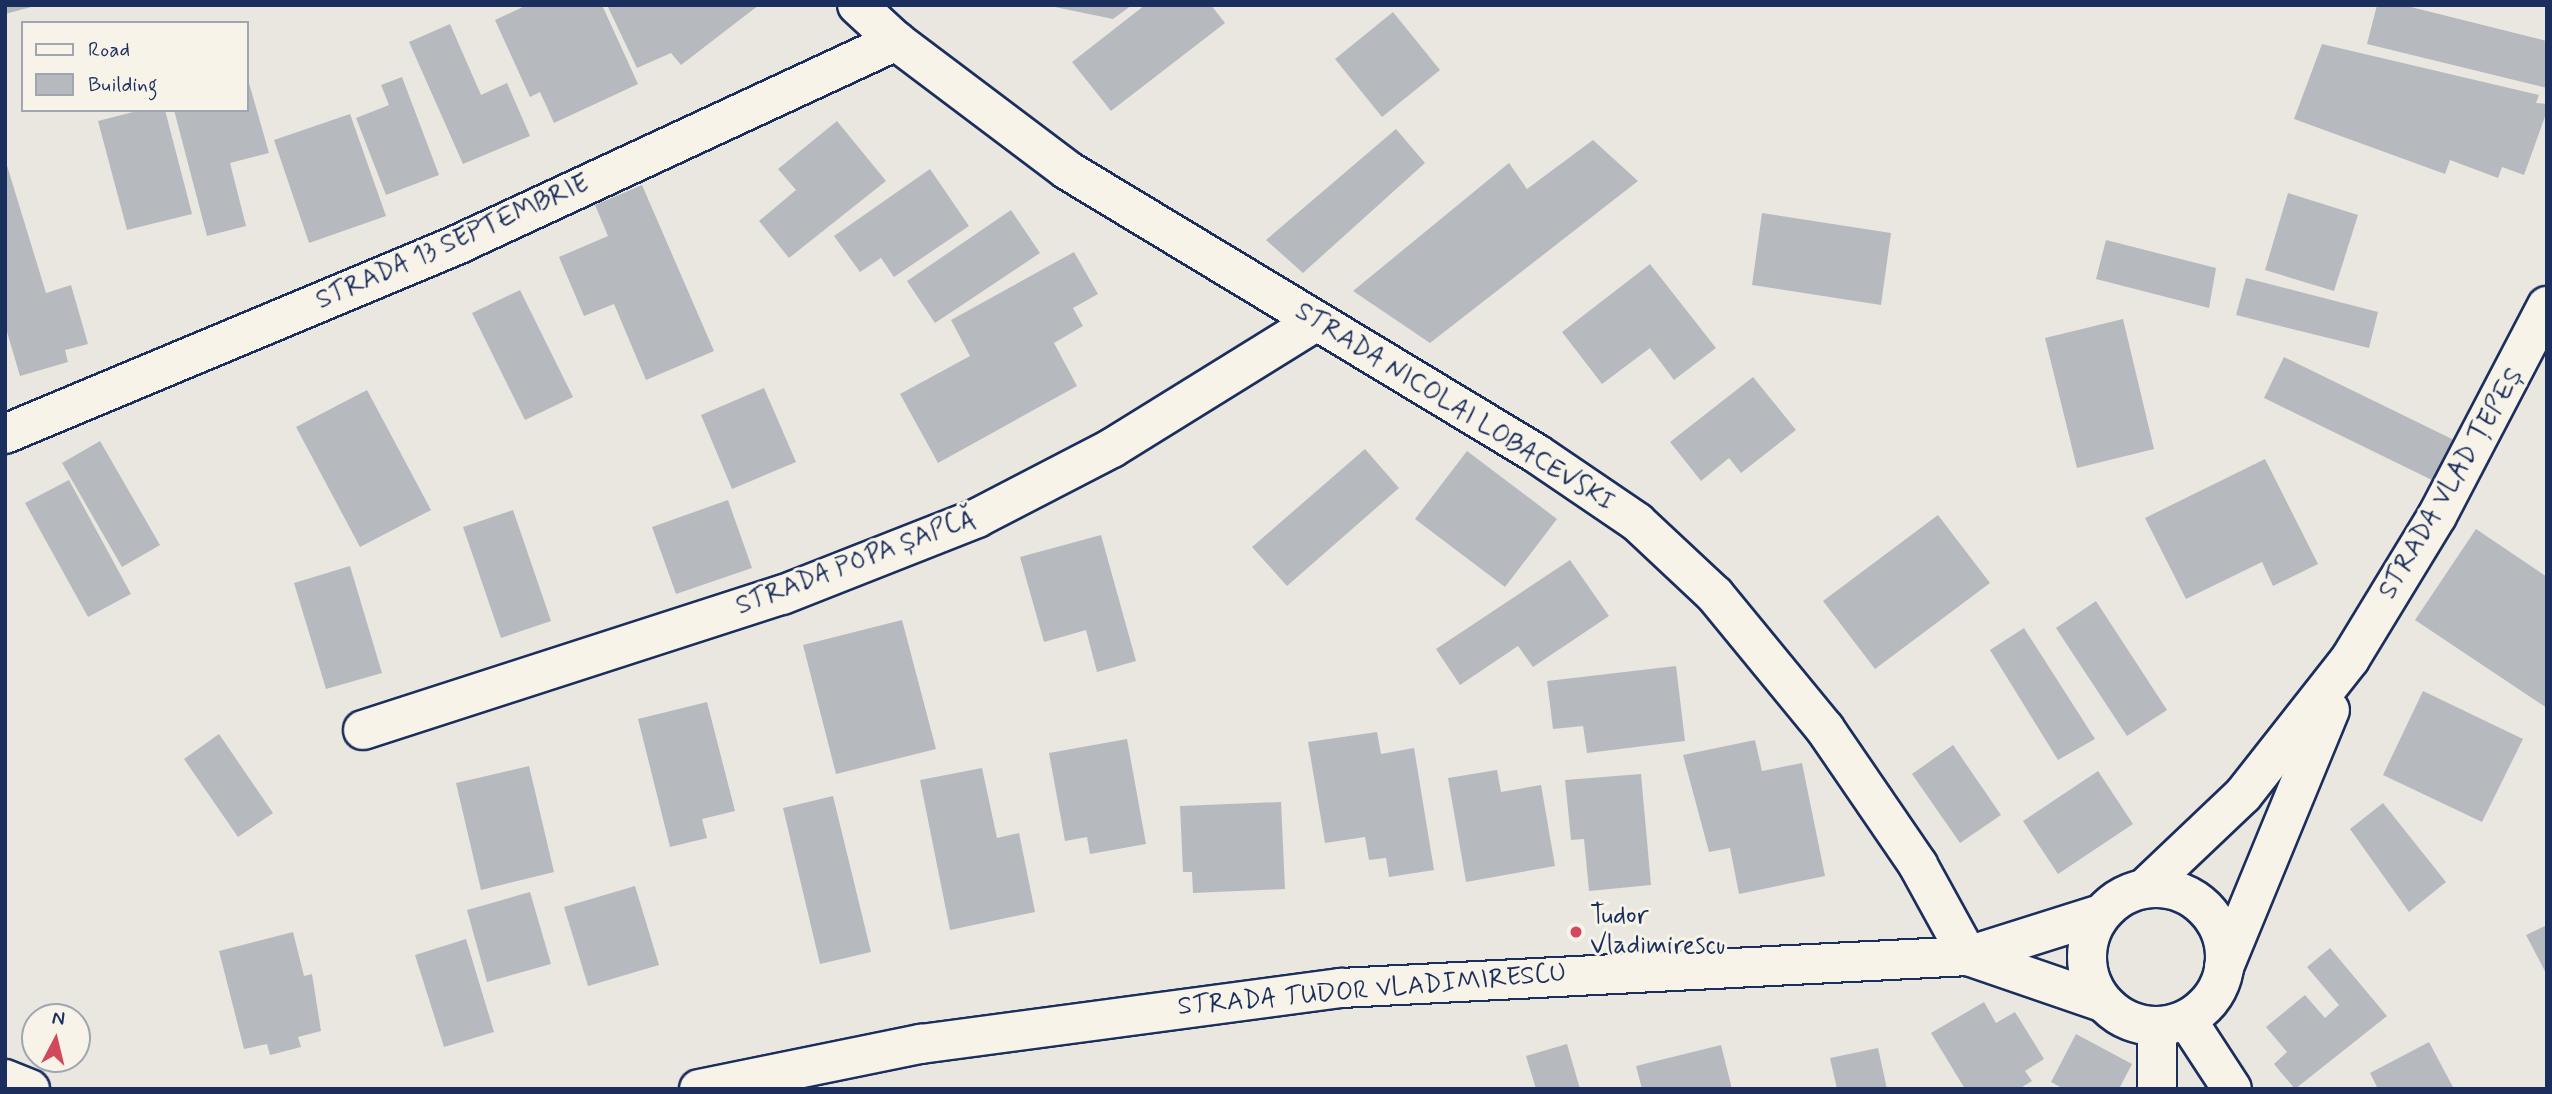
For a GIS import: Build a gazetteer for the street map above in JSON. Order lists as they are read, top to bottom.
{
  "streets": {
    "street": [
      "STRADA 13 SEPTEMBRIE",
      "STRADA NICOLAI LOBACEVSKI",
      "STRADA VLAD ȚEPEȘ",
      "STRADA POPA ȘAPCĂ",
      "STRADA TUDOR VLADIMIRESCU"
    ]
  },
  "crossings": [
    ["STRADA 13 SEPTEMBRIE", "STRADA NICOLAI LOBACEVSKI"],
    ["STRADA NICOLAI LOBACEVSKI", "STRADA POPA ȘAPCĂ"],
    ["STRADA NICOLAI LOBACEVSKI", "STRADA TUDOR VLADIMIRESCU"],
    ["STRADA VLAD ȚEPEȘ", "STRADA TUDOR VLADIMIRESCU"]
  ],
  "places": ["Tudor Vladimirescu"],
  "legend": ["Road", "Building"],
  "north": "top"
}
